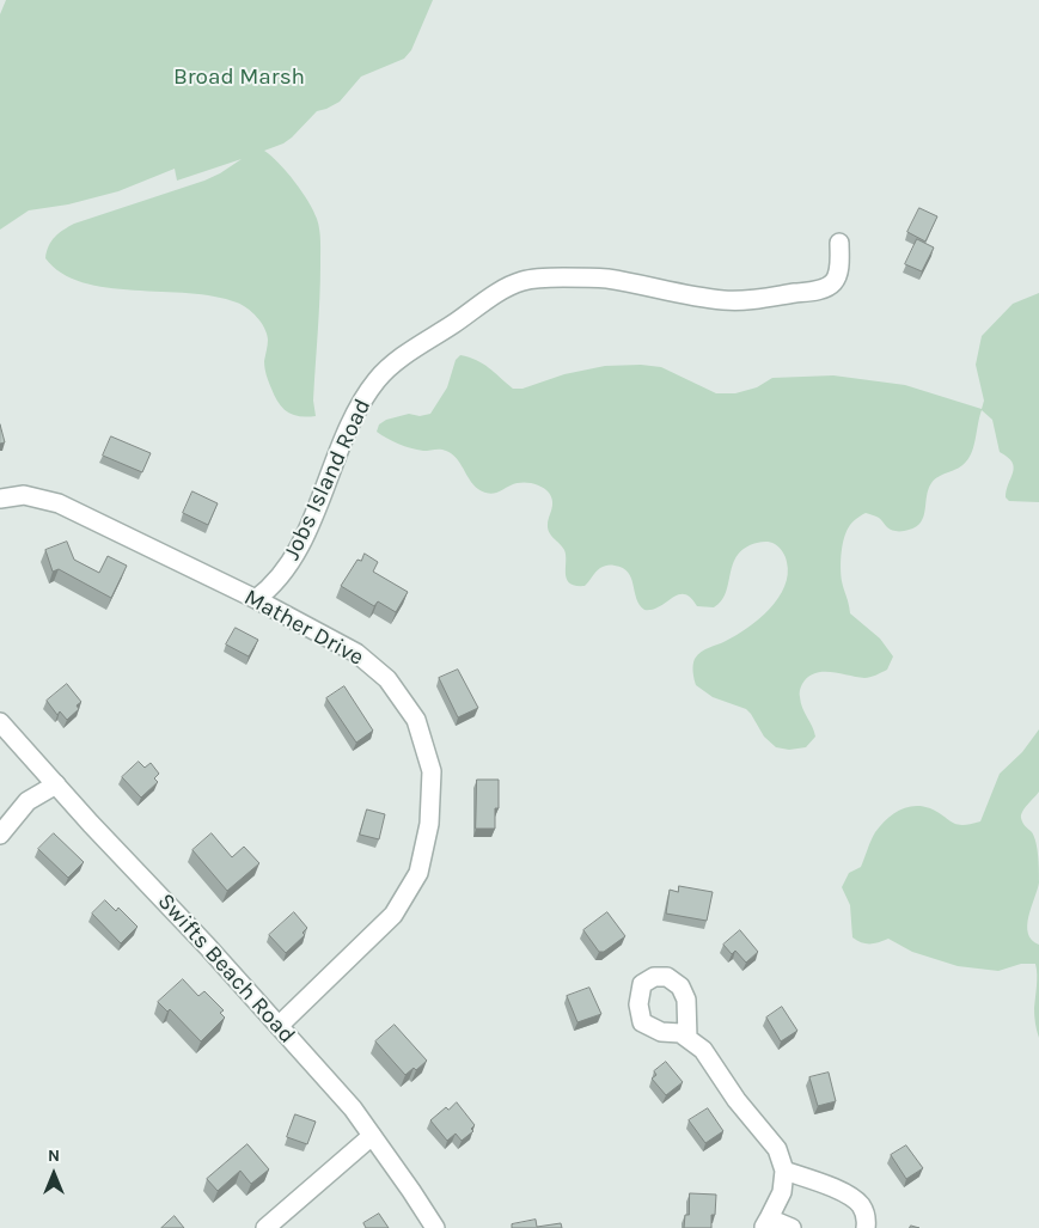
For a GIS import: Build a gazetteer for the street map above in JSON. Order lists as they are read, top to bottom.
{
  "streets": {
    "street": ["Jobs Island Road", "Mather Drive", "Swifts Beach Road"]
  },
  "crossings": [
    ["Jobs Island Road", "Mather Drive"],
    ["Mather Drive", "Swifts Beach Road"]
  ],
  "parks": ["Broad Marsh"],
  "north": "top"
}
